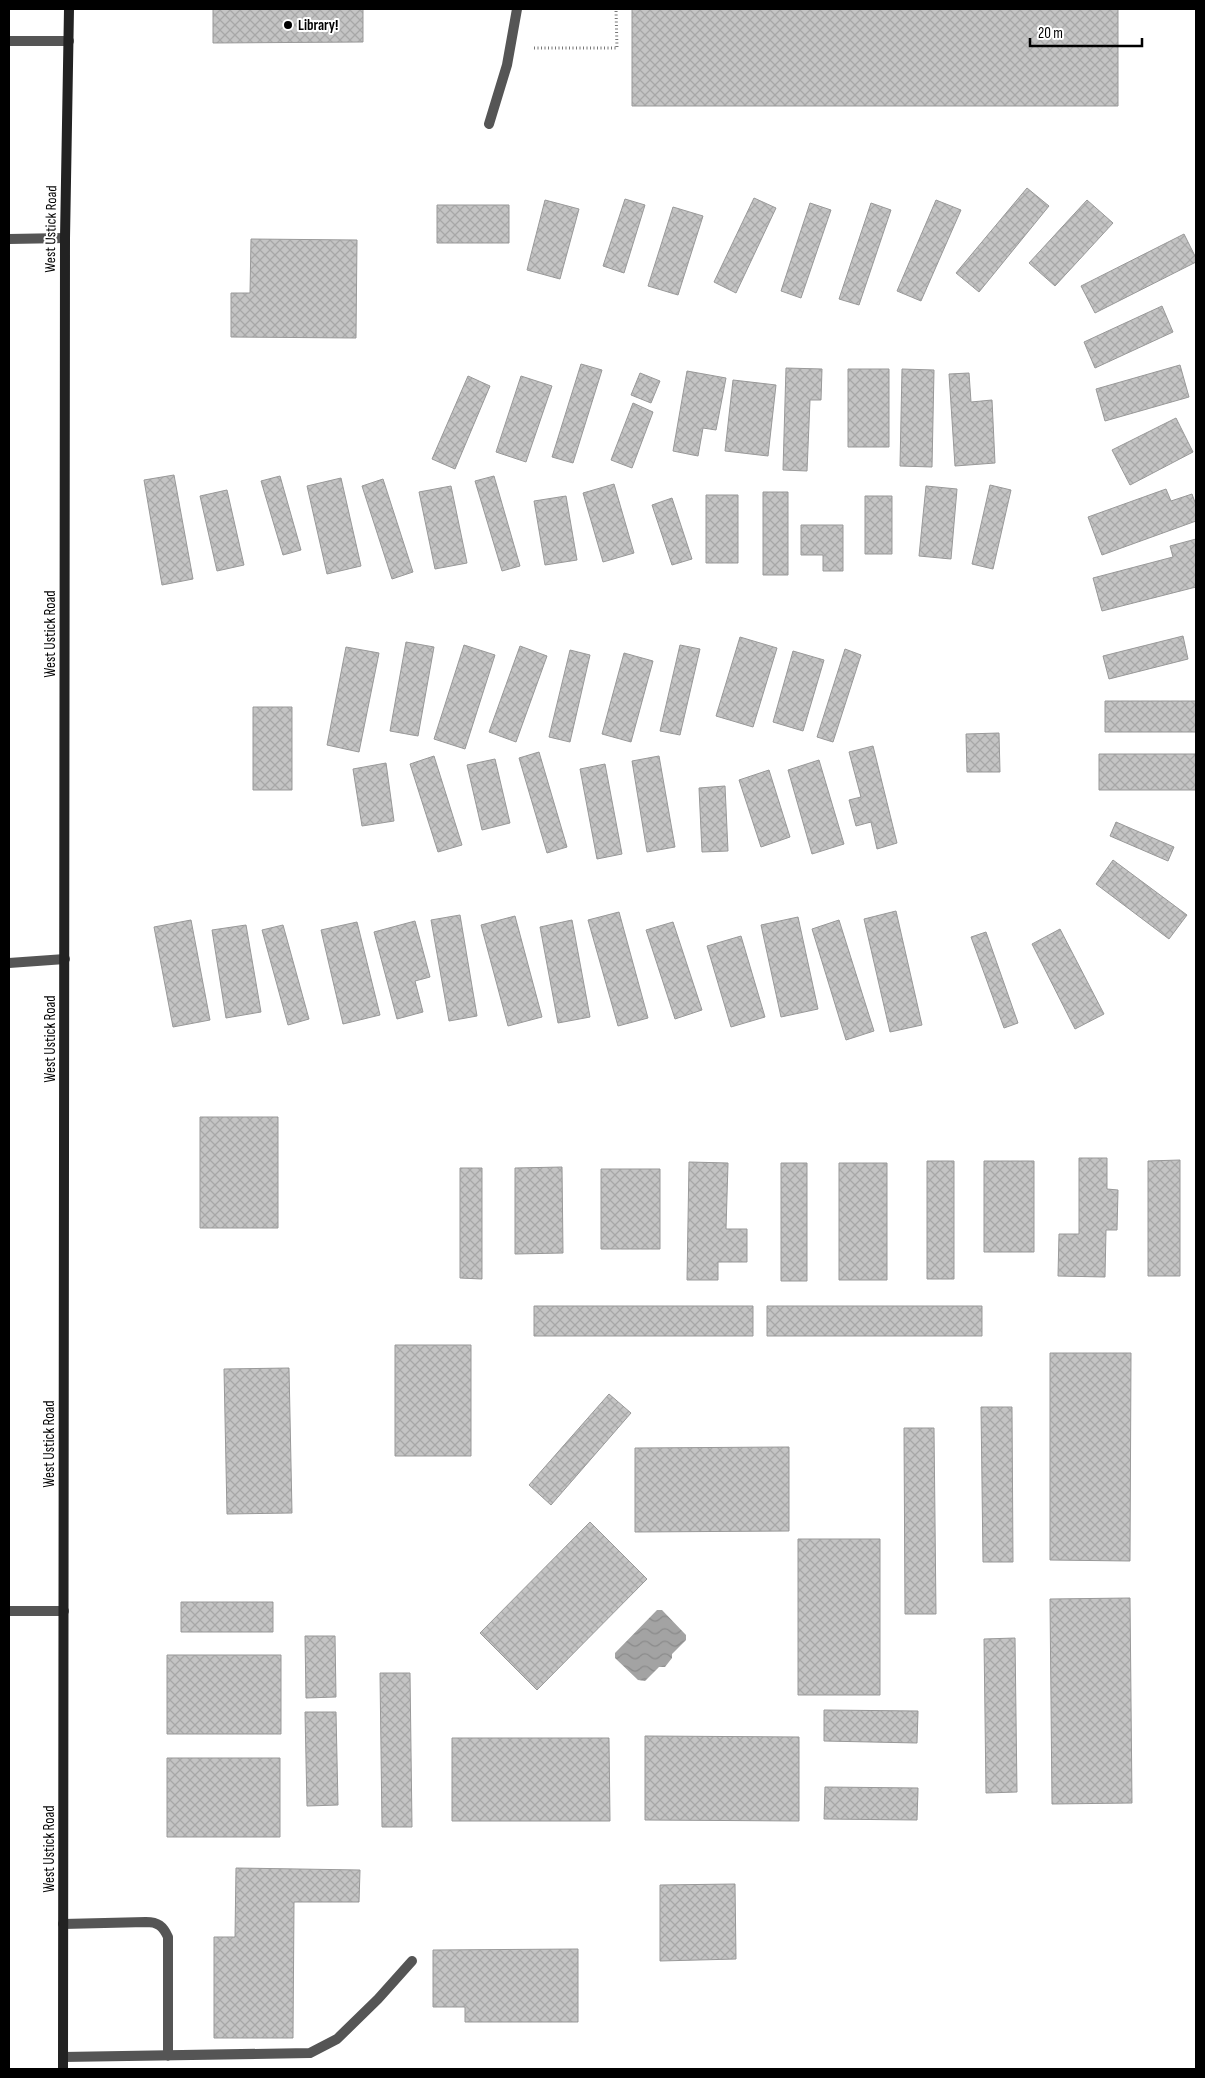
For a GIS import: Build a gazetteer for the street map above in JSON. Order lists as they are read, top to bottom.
{
  "streets": {
    "main road": ["West Ustick Road"]
  },
  "places": ["Library!"],
  "scale_bar": "20 m"
}
